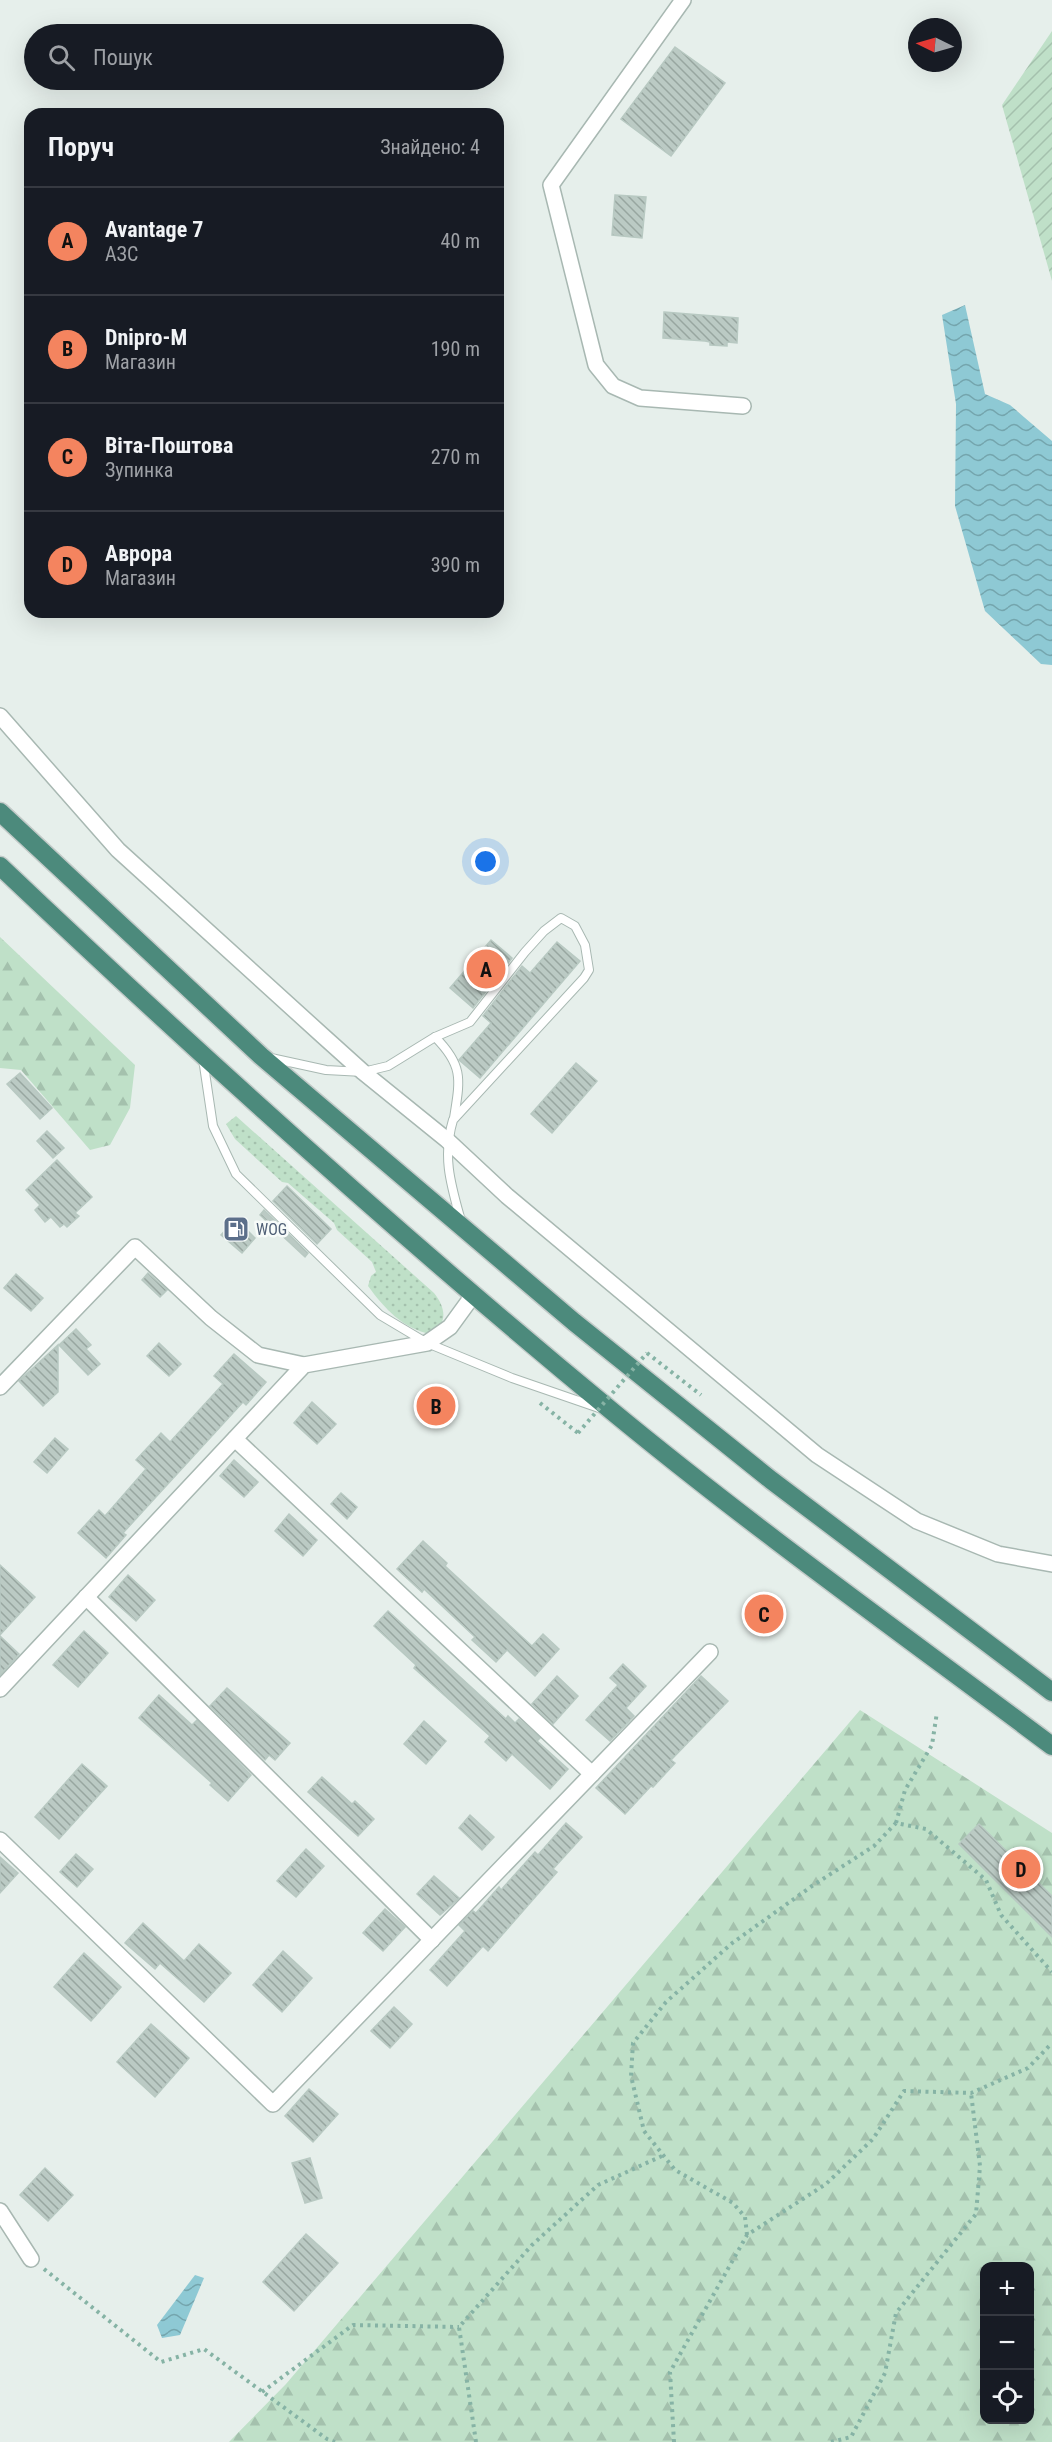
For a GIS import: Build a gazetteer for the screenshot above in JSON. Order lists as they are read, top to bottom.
{
  "places": {
    "fuel station": ["WOG"]
  },
  "north": "left",
  "page": {
    "search": "Пошук",
    "heading": ["Поруч", "Знайдено: 4"],
    "list": [
      {
        "mark": "A",
        "name": "Avantage 7",
        "note": "АЗС",
        "value": "40 m"
      },
      {
        "mark": "B",
        "name": "Dnipro-M",
        "note": "Магазин",
        "value": "190 m"
      },
      {
        "mark": "C",
        "name": "Віта-Поштова",
        "note": "Зупинка",
        "value": "270 m"
      },
      {
        "mark": "D",
        "name": "Аврора",
        "note": "Магазин",
        "value": "390 m"
      }
    ],
    "pins": [
      "A",
      "B",
      "C",
      "D"
    ],
    "map_buttons": ["+", "−"]
  }
}
